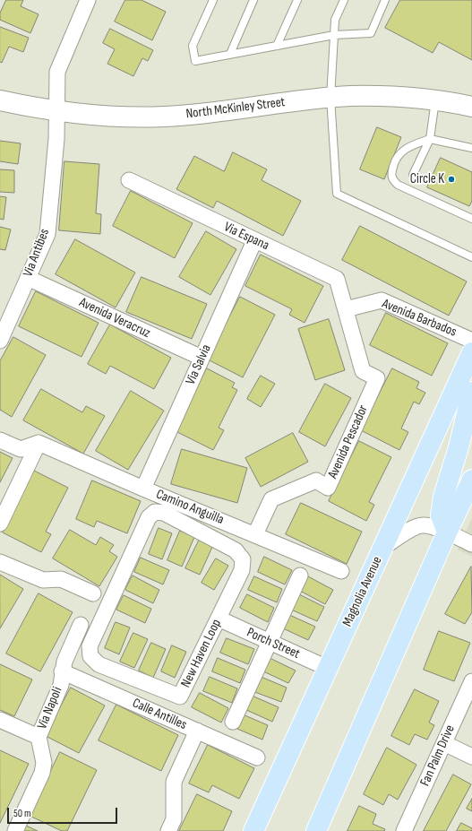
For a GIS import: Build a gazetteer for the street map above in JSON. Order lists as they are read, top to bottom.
{
  "streets": {
    "main road": ["Magnolia Avenue"],
    "street": [
      "North McKinley Street",
      "Via Espana",
      "Via Antibes",
      "Avenida Veracruz",
      "Avenida Barbados",
      "Via Salvia",
      "Avenida Pescador",
      "Camino Anguilla",
      "Porch Street",
      "New Haven Loop",
      "Via Napoli",
      "Calle Antilles",
      "Fan Palm Drive"
    ]
  },
  "crossings": [
    ["North McKinley Street", "Via Antibes"],
    ["Via Espana", "Avenida Barbados"],
    ["Via Espana", "Via Salvia"],
    ["Via Espana", "Avenida Pescador"],
    ["Via Antibes", "Avenida Veracruz"],
    ["Avenida Veracruz", "Via Salvia"],
    ["Avenida Barbados", "Avenida Pescador"],
    ["Via Salvia", "Camino Anguilla"],
    ["Avenida Pescador", "Camino Anguilla"],
    ["Magnolia Avenue", "Porch Street"],
    ["Porch Street", "New Haven Loop"],
    ["Via Napoli", "Calle Antilles"]
  ],
  "places": ["Circle K"],
  "scale_bar": "50 m"
}
